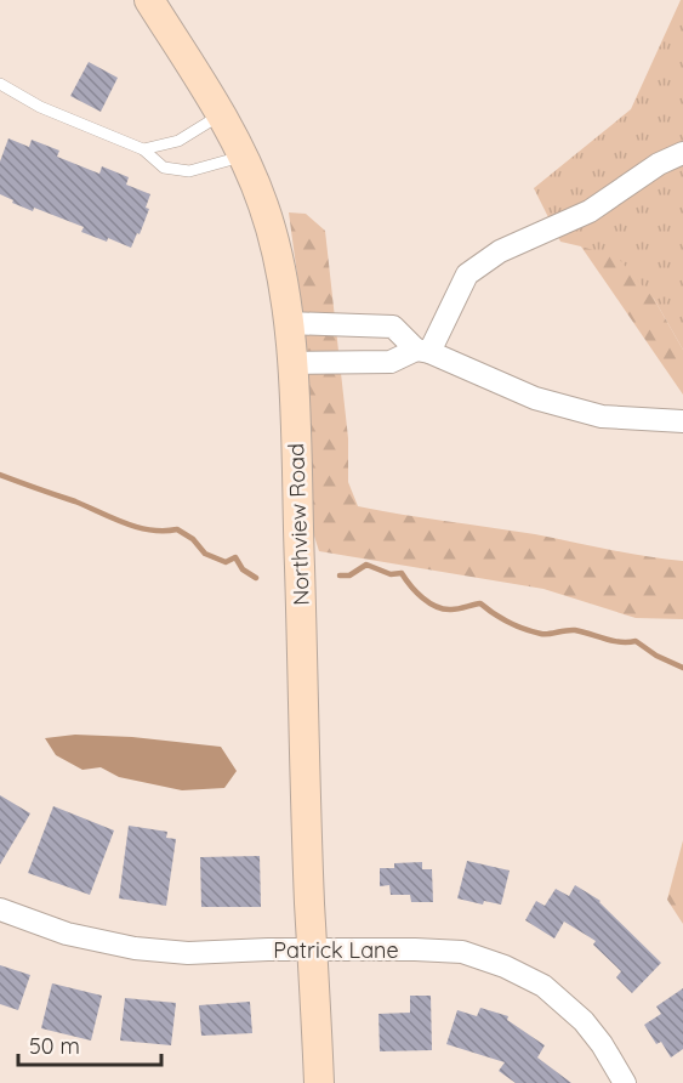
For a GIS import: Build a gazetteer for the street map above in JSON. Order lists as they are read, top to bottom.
{
  "streets": {
    "street": ["Northview Road", "Patrick Lane"]
  },
  "crossings": [
    ["Northview Road", "Patrick Lane"]
  ],
  "scale_bar": "50 m"
}
